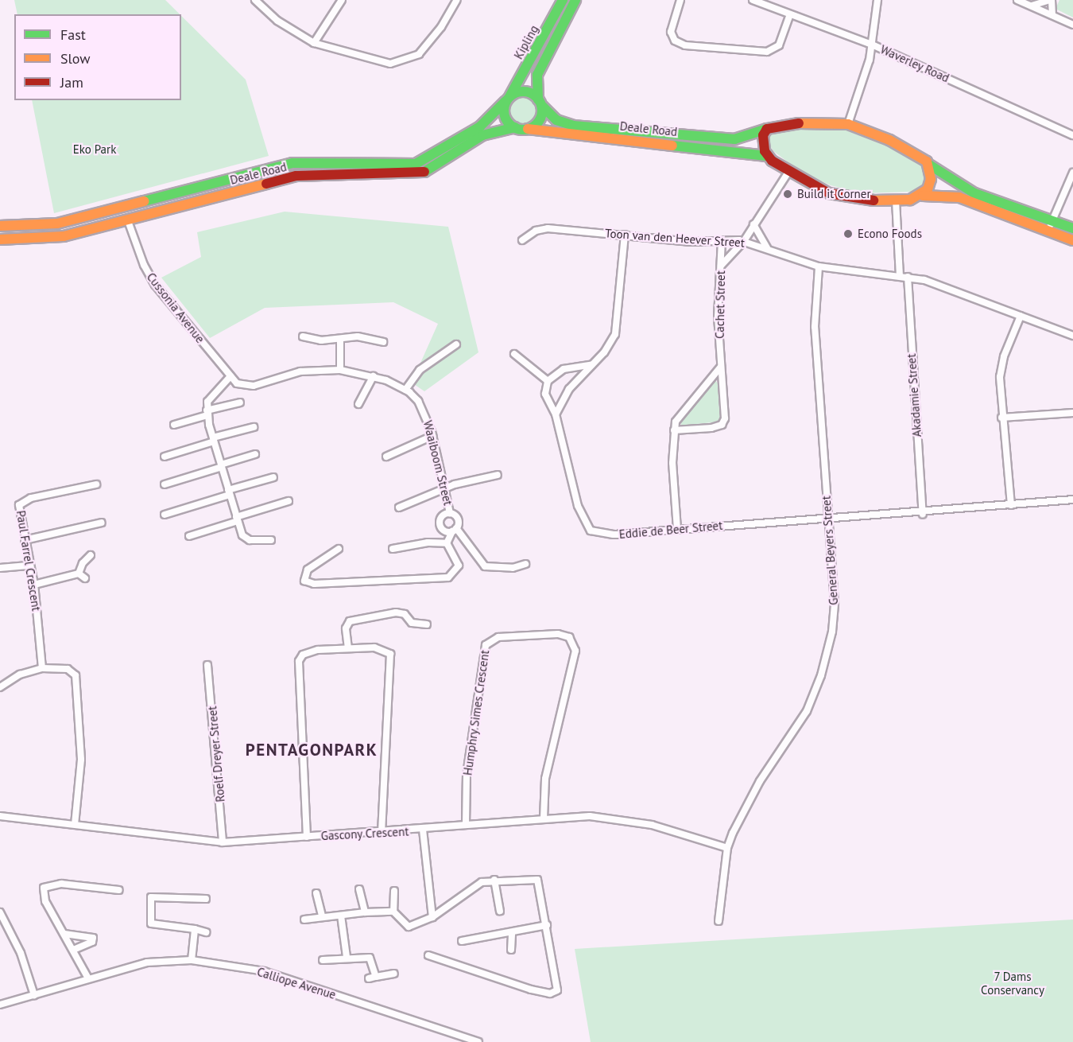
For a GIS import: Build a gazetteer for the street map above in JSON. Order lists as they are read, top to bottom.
{
  "streets": {
    "street": [
      "Kipling",
      "Waverley Road",
      "Deale Road",
      "Toon van den Heever Street",
      "Cachet Street",
      "Cussonia Avenue",
      "Akadamie Street",
      "Waaiboom Street",
      "Eddie de Beer Street",
      "General Beyers Street",
      "Paul Farrel Crescent",
      "Humphry Simes Crescent",
      "Roelf Dreyer Street",
      "Gascony Crescent",
      "Calliope Avenue"
    ]
  },
  "crossings": [
    ["Kipling", "Deale Road"],
    ["Deale Road", "Cussonia Avenue"],
    ["Deale Road", "Akadamie Street"],
    ["Toon van den Heever Street", "Cachet Street"],
    ["Toon van den Heever Street", "Akadamie Street"],
    ["Toon van den Heever Street", "General Beyers Street"],
    ["Cussonia Avenue", "Waaiboom Street"],
    ["Akadamie Street", "Eddie de Beer Street"],
    ["Eddie de Beer Street", "General Beyers Street"],
    ["General Beyers Street", "Gascony Crescent"],
    ["Humphry Simes Crescent", "Gascony Crescent"],
    ["Roelf Dreyer Street", "Gascony Crescent"]
  ],
  "districts": ["PENTAGONPARK"],
  "parks": ["Eko Park", "7 Dams Conservancy"],
  "places": ["Build it Corner", "Econo Foods"],
  "legend": ["Fast", "Slow", "Jam"]
}
